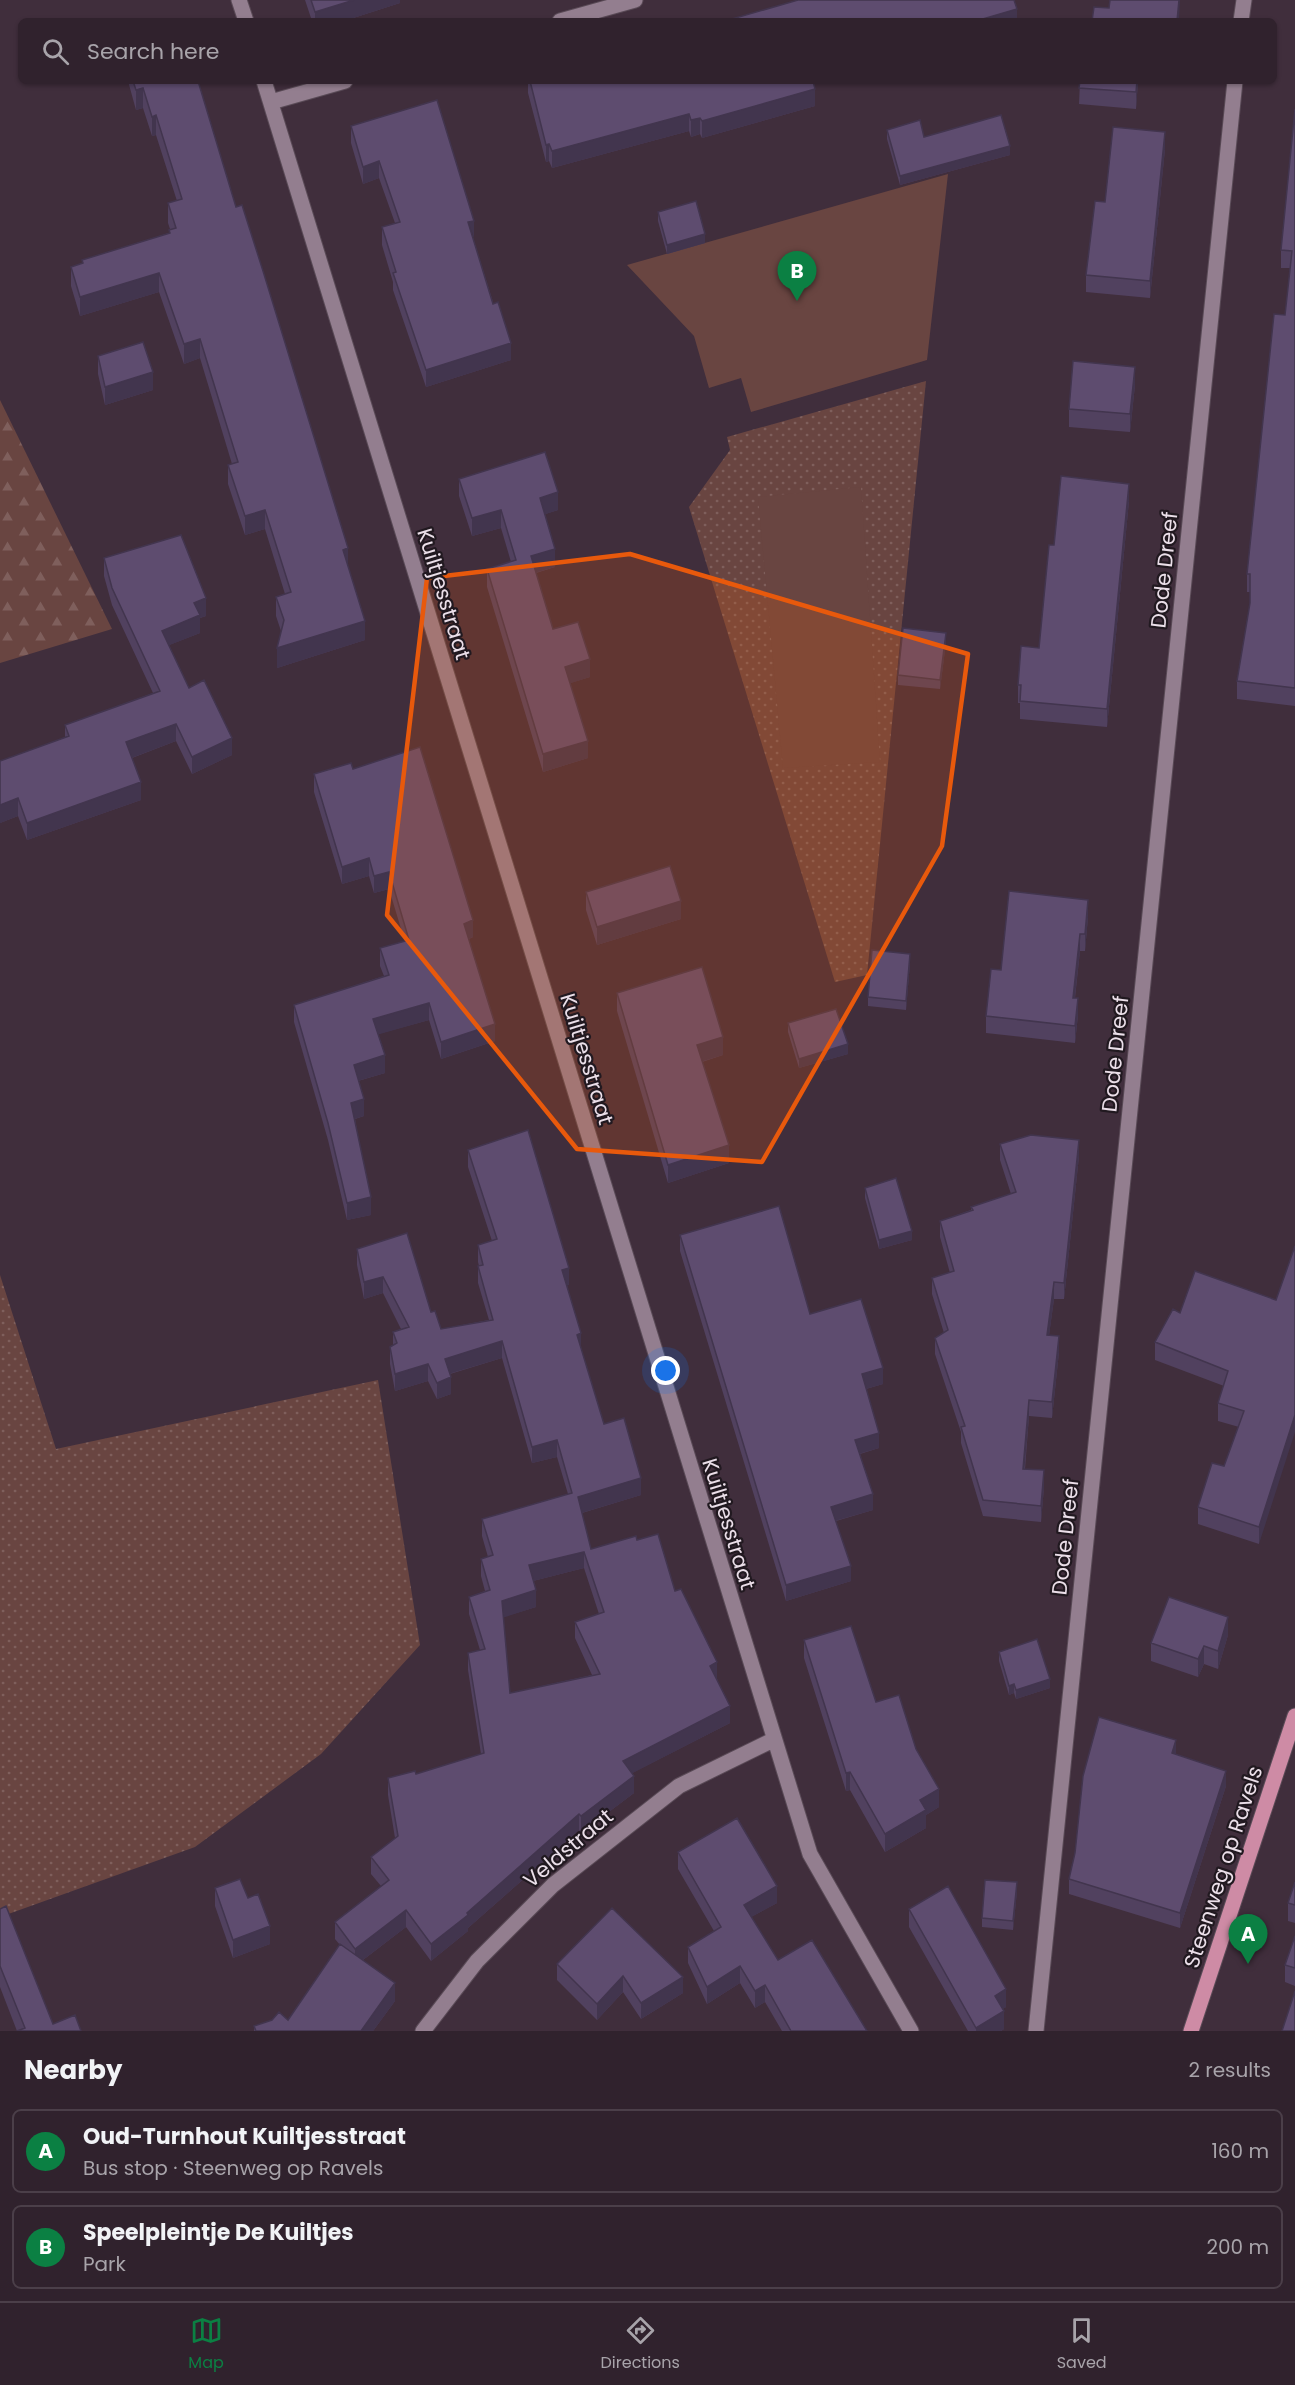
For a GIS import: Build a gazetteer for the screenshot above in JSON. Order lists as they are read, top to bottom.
{
  "streets": {
    "main road": ["Steenweg op Ravels"],
    "street": ["Dode Dreef", "Kuiltjesstraat", "Veldstraat"]
  },
  "crossings": [
    ["Kuiltjesstraat", "Veldstraat"]
  ],
  "page": {
    "search": "Search here",
    "pins": ["B", "A"],
    "heading": ["Nearby", "2 results"],
    "list": [
      {
        "mark": "A",
        "name": "Oud-Turnhout Kuiltjesstraat",
        "note": "Bus stop · Steenweg op Ravels",
        "value": "160 m"
      },
      {
        "mark": "B",
        "name": "Speelpleintje De Kuiltjes",
        "note": "Park",
        "value": "200 m"
      }
    ],
    "nav": ["Map", "Directions", "Saved"]
  }
}
